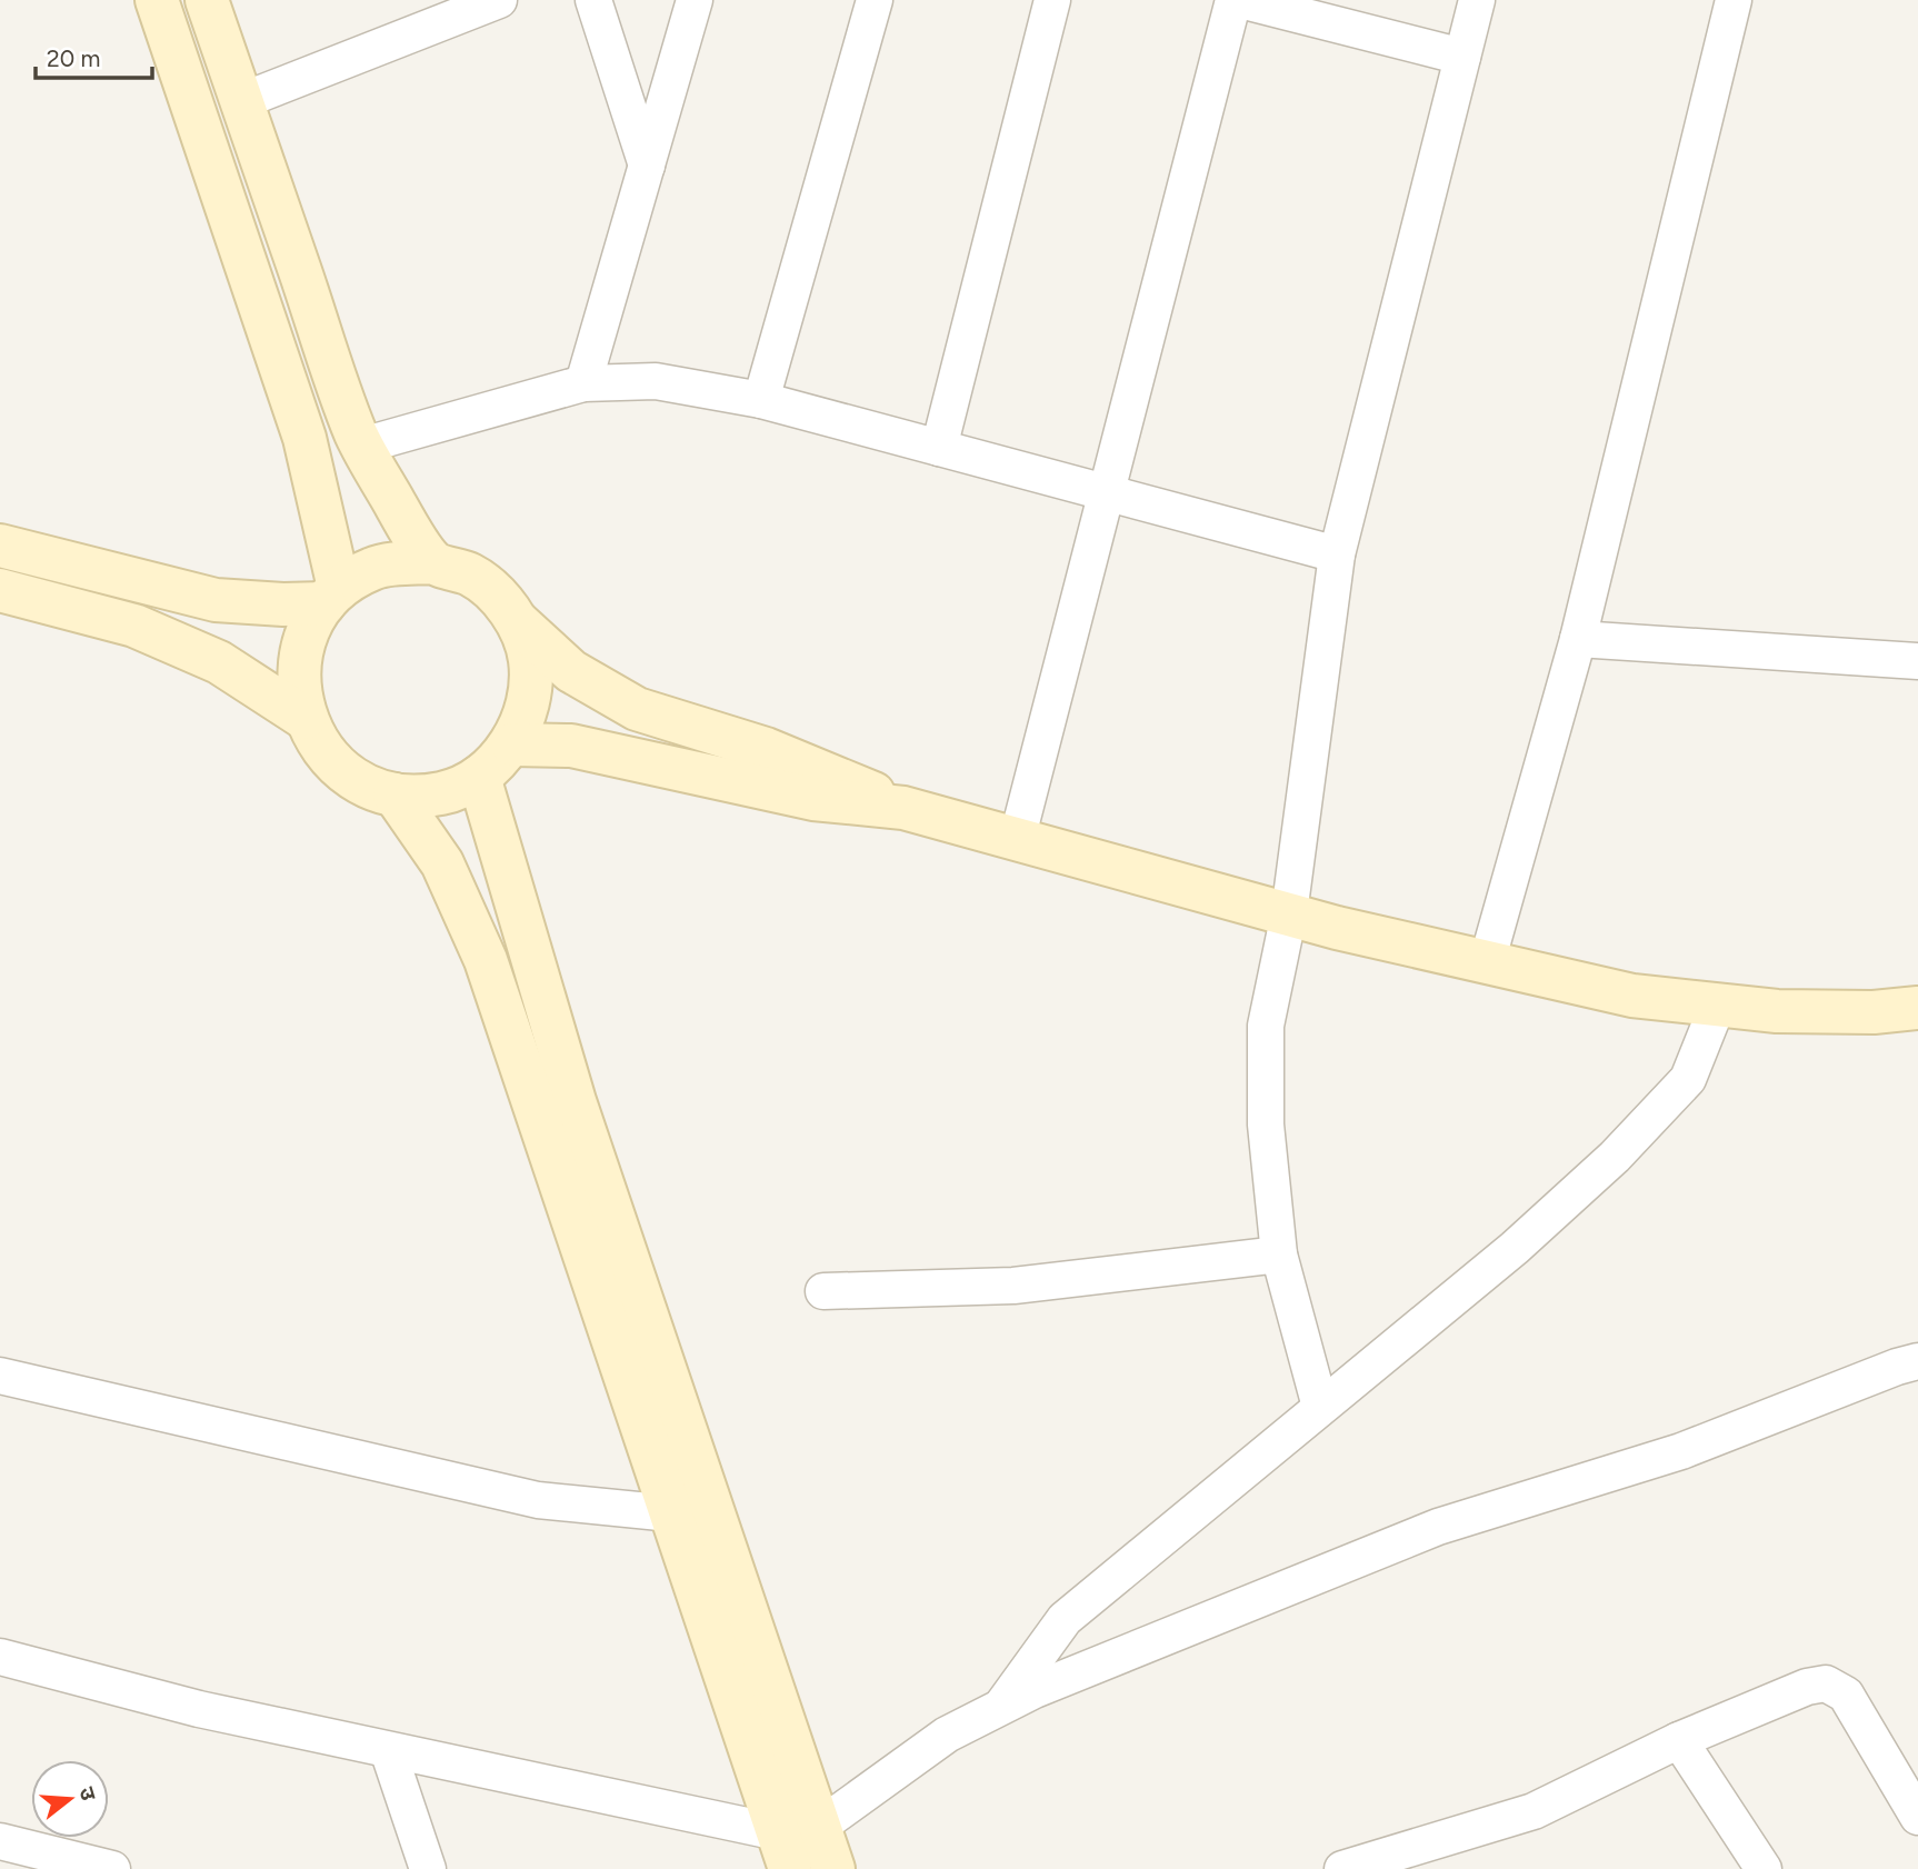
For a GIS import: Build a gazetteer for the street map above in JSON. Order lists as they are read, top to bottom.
{
  "scale_bar": "20 m",
  "north": "right"
}
